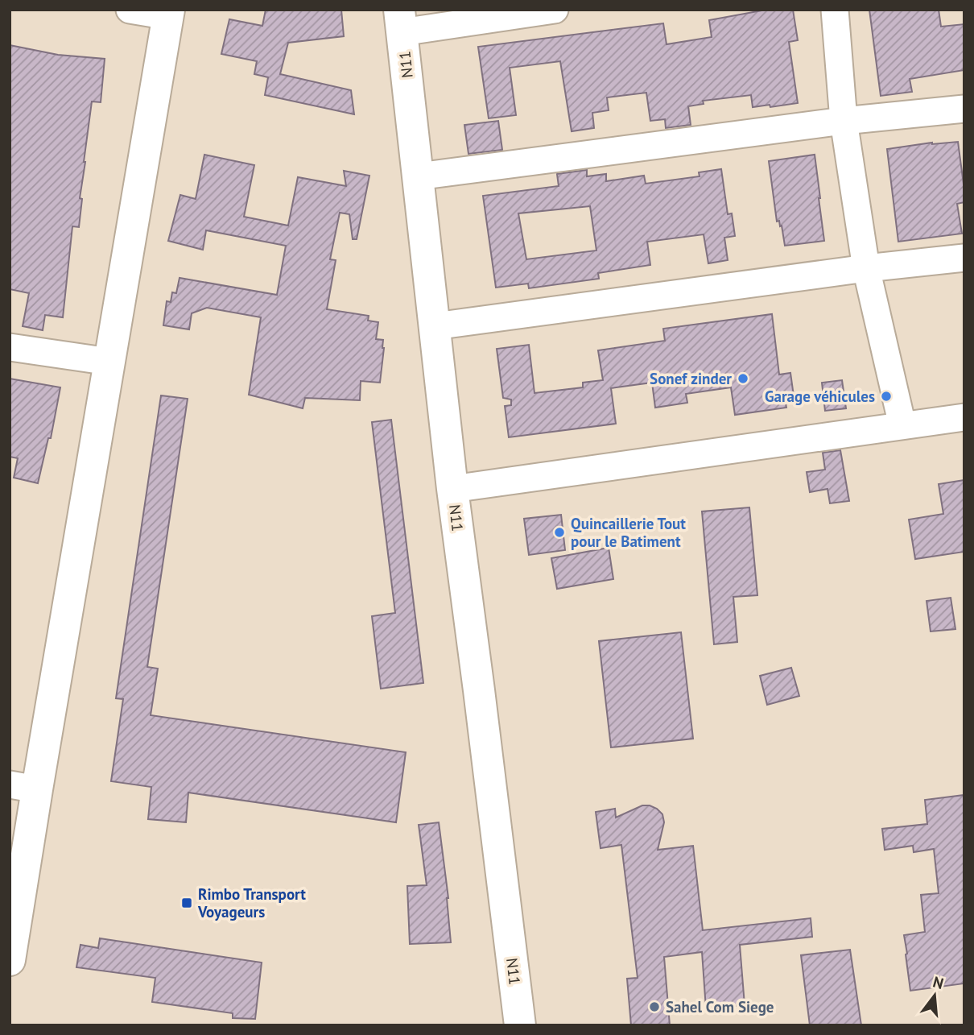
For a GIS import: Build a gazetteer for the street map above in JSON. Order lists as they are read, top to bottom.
{
  "streets": {
    "main road": ["N11"]
  },
  "places": {
    "other": [
      "Sonef zinder",
      "Garage véhicules",
      "Quincaillerie Tout pour le Batiment",
      "Sahel Com Siege"
    ],
    "transit": ["Rimbo Transport Voyageurs"]
  },
  "north": "top"
}
